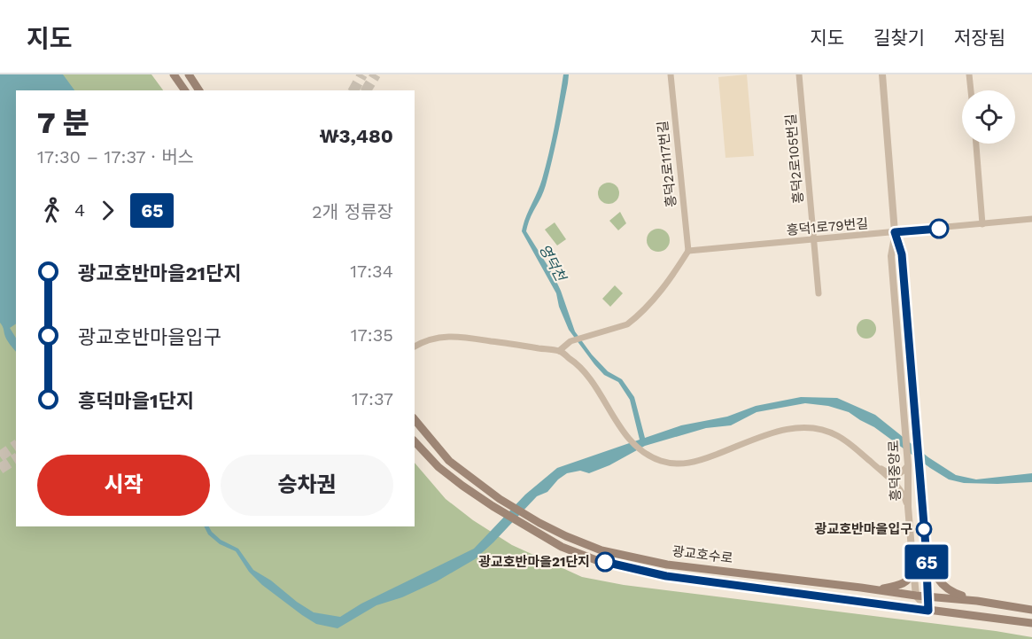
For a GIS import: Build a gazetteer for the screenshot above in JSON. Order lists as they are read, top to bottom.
{
  "streets": {
    "main road": ["광교호수로"],
    "street": [
      "흥덕2로105번길",
      "흥덕2로117번길",
      "흥덕1로79번길",
      "흥덕중앙로"
    ]
  },
  "crossings": [
    ["흥덕2로105번길", "흥덕1로79번길"],
    ["흥덕2로117번길", "흥덕1로79번길"],
    ["흥덕1로79번길", "흥덕중앙로"],
    ["흥덕중앙로", "광교호수로"]
  ],
  "water": ["영덕천"],
  "places": ["광교호반마을입구", "광교호반마을21단지"],
  "lines": ["bus line 65"],
  "page": {
    "header": "지도",
    "nav": ["지도", "길찾기", "저장됨"],
    "on_map": "65",
    "heading": ["7 분", "17:30 – 17:37 · 버스", "₩3,480"],
    "legs": ["4", "65", "2개 정류장"],
    "list": [
      {
        "name": "광교호반마을21단지",
        "value": "17:34"
      },
      {
        "name": "광교호반마을입구",
        "value": "17:35"
      },
      {
        "name": "흥덕마을1단지",
        "value": "17:37"
      }
    ],
    "buttons": ["시작", "승차권"]
  }
}
